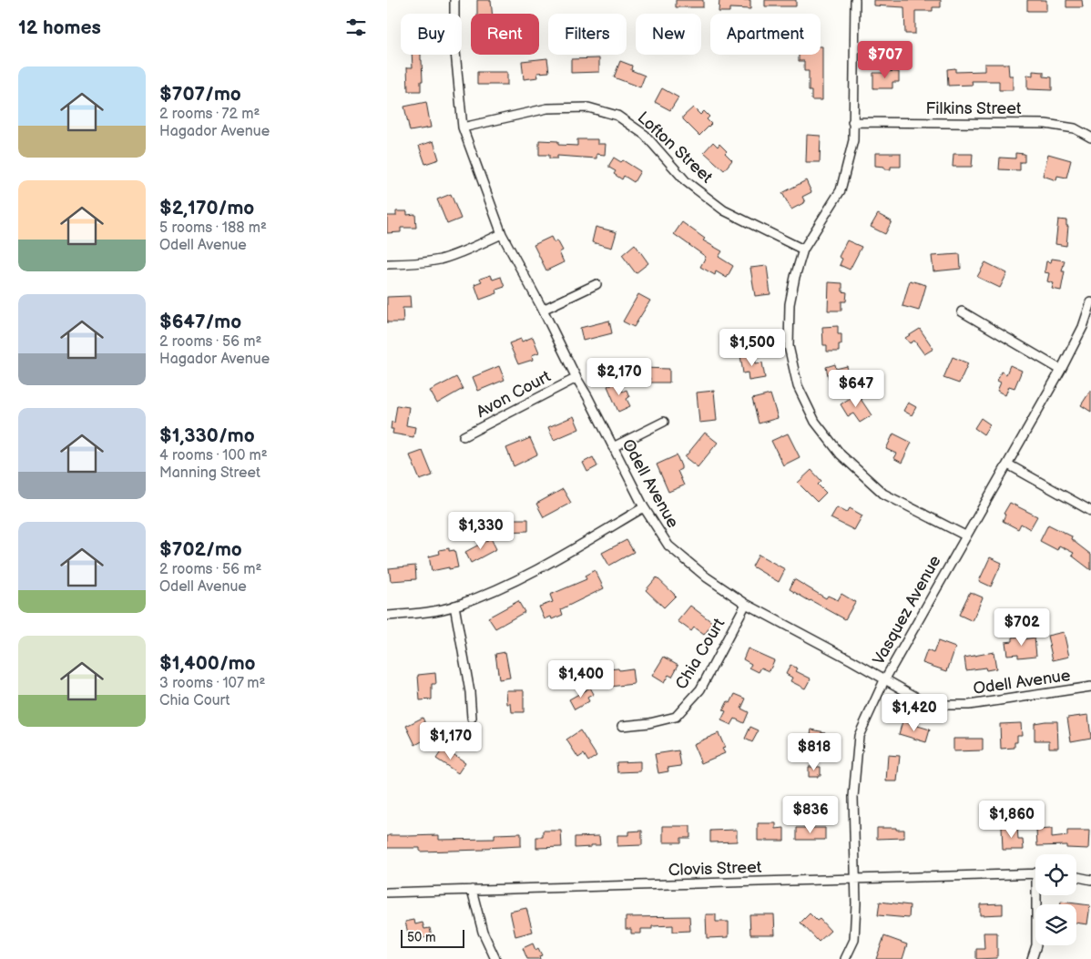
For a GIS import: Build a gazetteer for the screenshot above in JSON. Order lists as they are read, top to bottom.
{
  "streets": {
    "street": [
      "Filkins Street",
      "Lofton Street",
      "Avon Court",
      "Odell Avenue",
      "Vasquez Avenue",
      "Chia Court",
      "Clovis Street"
    ]
  },
  "crossings": [
    ["Lofton Street", "Odell Avenue"],
    ["Avon Court", "Odell Avenue"],
    ["Odell Avenue", "Vasquez Avenue"],
    ["Odell Avenue", "Chia Court"],
    ["Vasquez Avenue", "Clovis Street"]
  ],
  "scale_bar": "50 m",
  "page": {
    "heading": "12 homes",
    "chip": [
      "Buy",
      "Rent",
      "Filters",
      "New",
      "Apartment"
    ],
    "price": [
      "$707",
      "$1,500",
      "$2,170",
      "$647",
      "$1,330",
      "$702",
      "$1,400",
      "$1,420",
      "$1,170",
      "$818",
      "$836",
      "$1,860"
    ],
    "list": [
      {
        "name": "$707/mo",
        "note": "2 rooms · 72 m² · Hagador Avenue"
      },
      {
        "name": "$2,170/mo",
        "note": "5 rooms · 188 m² · Odell Avenue"
      },
      {
        "name": "$647/mo",
        "note": "2 rooms · 56 m² · Hagador Avenue"
      },
      {
        "name": "$1,330/mo",
        "note": "4 rooms · 100 m² · Manning Street"
      },
      {
        "name": "$702/mo",
        "note": "2 rooms · 56 m² · Odell Avenue"
      },
      {
        "name": "$1,400/mo",
        "note": "3 rooms · 107 m² · Chia Court"
      }
    ],
    "scale": "50 m"
  }
}
